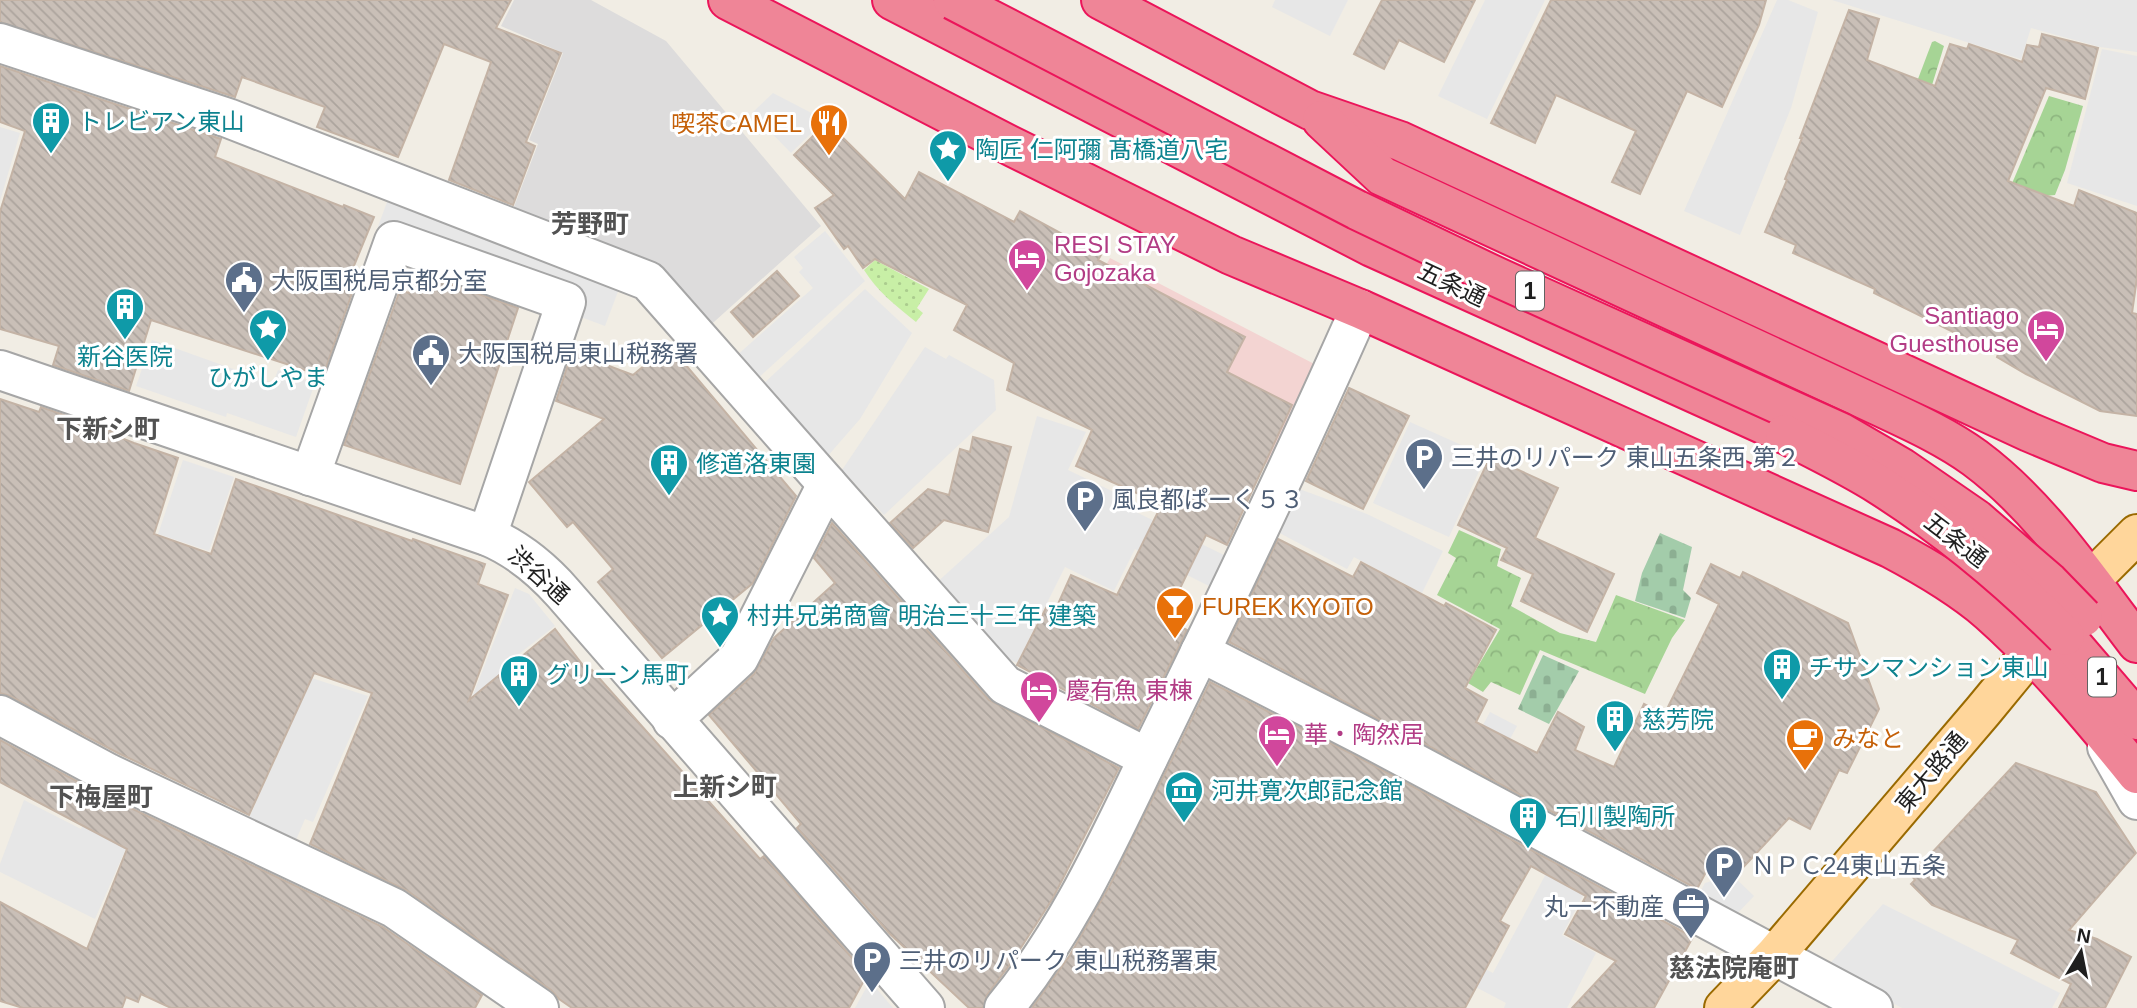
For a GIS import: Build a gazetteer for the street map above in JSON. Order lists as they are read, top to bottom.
{
  "streets": {
    "highway": ["五条通", "1"],
    "main road": ["東大路通"],
    "street": ["渋谷通"]
  },
  "crossings": [
    ["五条通", "1"],
    ["五条通", "東大路通"],
    ["1", "東大路通"]
  ],
  "districts": [
    "芳野町",
    "下新シ町",
    "上新シ町",
    "下梅屋町",
    "慈法院庵町"
  ],
  "places": {
    "building": [
      "トレビアン東山",
      "新谷医院",
      "修道洛東園",
      "チサンマンション東山",
      "グリーン馬町",
      "慈芳院",
      "石川製陶所"
    ],
    "restaurant": ["喫茶CAMEL"],
    "place": ["陶匠 仁阿彌 髙橋道八宅", "ひがしやま", "村井兄弟商會 明治三十三年 建築"],
    "hotel": [
      "RESI STAY Gojozaka",
      "Santiago Guesthouse",
      "慶有魚 東棟",
      "華・陶然居"
    ],
    "public building": ["大阪国税局京都分室", "大阪国税局東山税務署"],
    "parking": [
      "三井のリパーク 東山五条西 第２",
      "風良都ぱーく５３",
      "ＮＰＣ24東山五条",
      "三井のリパーク 東山税務署東"
    ],
    "bar": ["FUREK KYOTO"],
    "cafe": ["みなと"],
    "museum": ["河井寛次郎記念館"],
    "office": ["丸一不動産"]
  },
  "north": "top"
}
